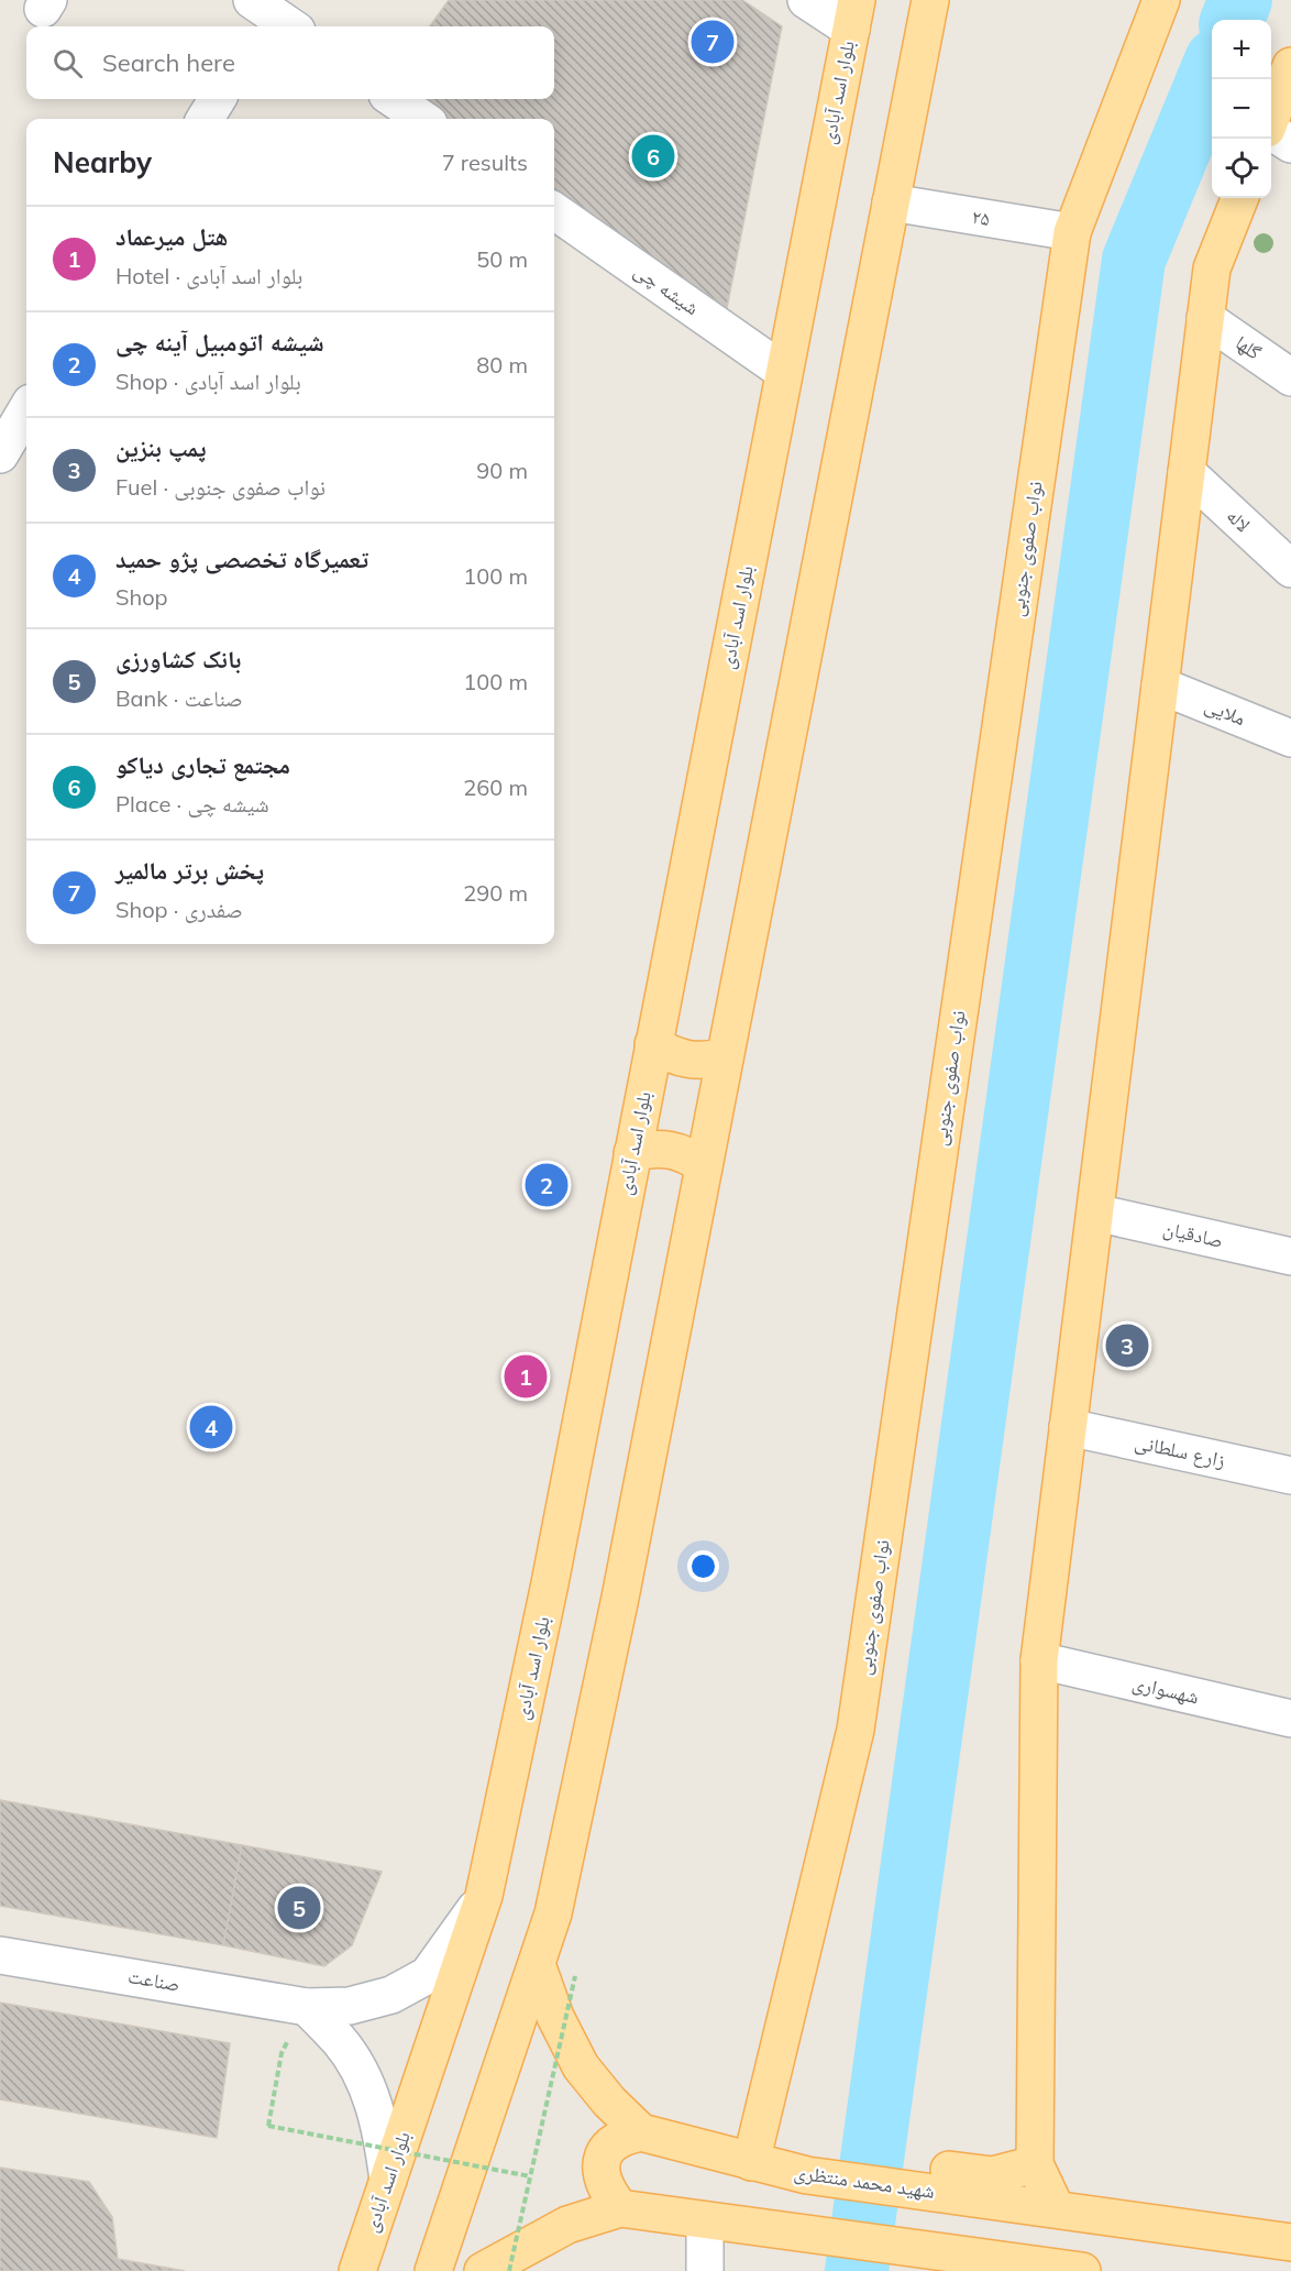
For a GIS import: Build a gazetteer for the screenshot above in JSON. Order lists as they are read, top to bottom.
{
  "streets": {
    "main road": ["بلوار اسد آبادی", "نواب صفوی جنوبی", "شهید محمد منتظری"],
    "street": [
      "۲۵",
      "شیشه چی",
      "گلها",
      "لاله",
      "ملایی",
      "صادقیان",
      "زارع سلطانی",
      "شهسواری",
      "صناعت"
    ]
  },
  "crossings": [
    ["بلوار اسد آبادی", "شیشه چی"],
    ["بلوار اسد آبادی", "صناعت"],
    ["۲۵", "نواب صفوی جنوبی"],
    ["نواب صفوی جنوبی", "شهید محمد منتظری"]
  ],
  "page": {
    "pins": [
      "7",
      "6",
      "2",
      "3",
      "1",
      "4",
      "5"
    ],
    "map_buttons": ["+", "−"],
    "search": "Search here",
    "heading": ["Nearby", "7 results"],
    "list": [
      {
        "mark": "1",
        "name": "هتل میرعماد",
        "note": "Hotel · بلوار اسد آبادی",
        "value": "50 m"
      },
      {
        "mark": "2",
        "name": "شیشه اتومبیل آینه چی",
        "note": "Shop · بلوار اسد آبادی",
        "value": "80 m"
      },
      {
        "mark": "3",
        "name": "پمپ بنزین",
        "note": "Fuel · نواب صفوی جنوبی",
        "value": "90 m"
      },
      {
        "mark": "4",
        "name": "تعمیرگاه تخصصی پژو حمید",
        "note": "Shop",
        "value": "100 m"
      },
      {
        "mark": "5",
        "name": "بانک کشاورزی",
        "note": "Bank · صناعت",
        "value": "100 m"
      },
      {
        "mark": "6",
        "name": "مجتمع تجاری دیاکو",
        "note": "Place · شیشه چی",
        "value": "260 m"
      },
      {
        "mark": "7",
        "name": "پخش برتر مالمیر",
        "note": "Shop · صفدری",
        "value": "290 m"
      }
    ]
  }
}
